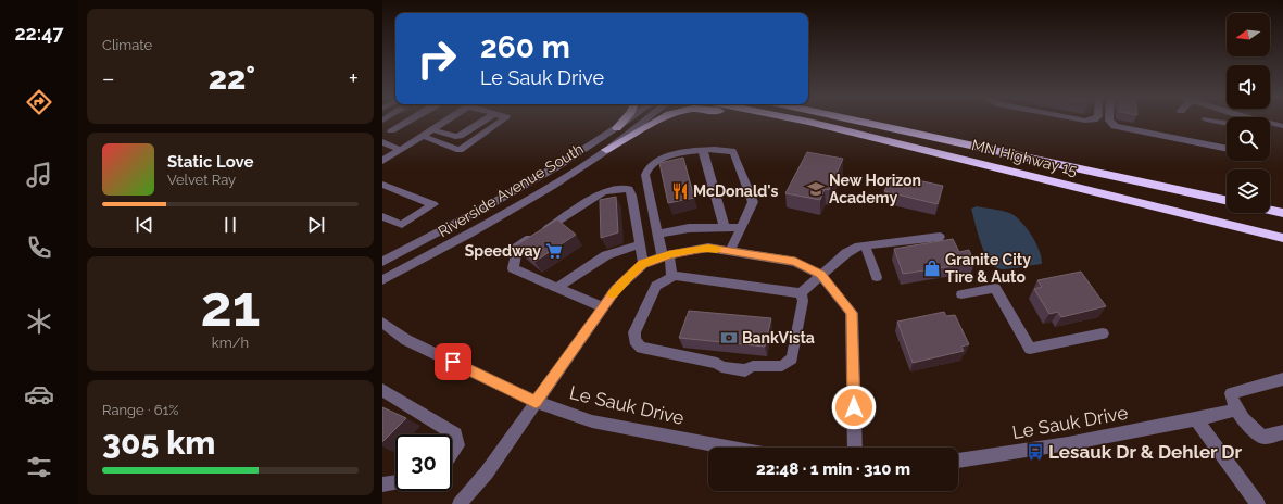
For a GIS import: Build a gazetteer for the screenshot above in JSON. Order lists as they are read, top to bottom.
{
  "streets": {
    "highway": ["MN Highway 15"],
    "street": ["Riverside Avenue South", "Le Sauk Drive"]
  },
  "places": {
    "school or university": ["New Horizon Academy"],
    "restaurant": ["McDonald's"],
    "supermarket": ["Speedway"],
    "shop": ["Granite City Tire & Auto"],
    "bank": ["BankVista"],
    "bus stop": ["Lesauk Dr & Dehler Dr"]
  },
  "north": "left",
  "page": {
    "tabs": "22:47",
    "tile": [
      "Climate",
      ["21", "km/h"],
      ["Range · 61%", "305 km"]
    ],
    "turn": ["260 m", "Le Sauk Drive"],
    "heat": ["−", "22°", "+"],
    "song": ["Static Love", "Velvet Ray"],
    "limit": "30",
    "trip": "22:48 · 1 min · 310 m"
  }
}
